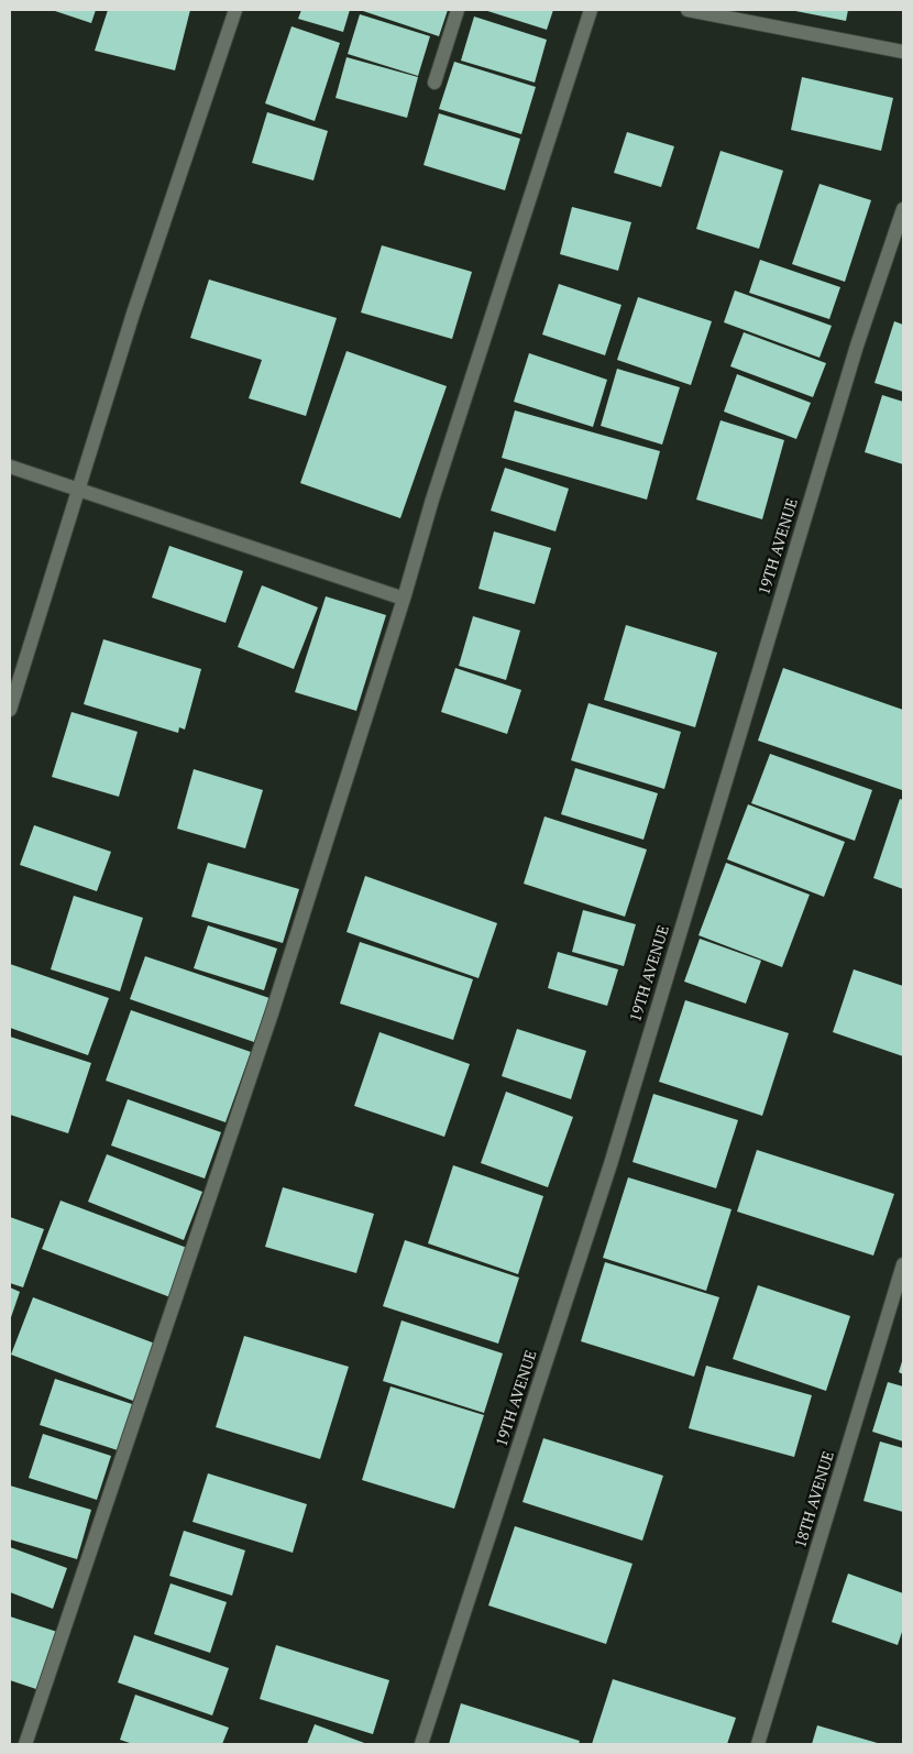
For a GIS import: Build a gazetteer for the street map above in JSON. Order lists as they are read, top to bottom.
{
  "streets": {
    "street": ["19TH AVENUE", "18TH AVENUE"]
  }
}
